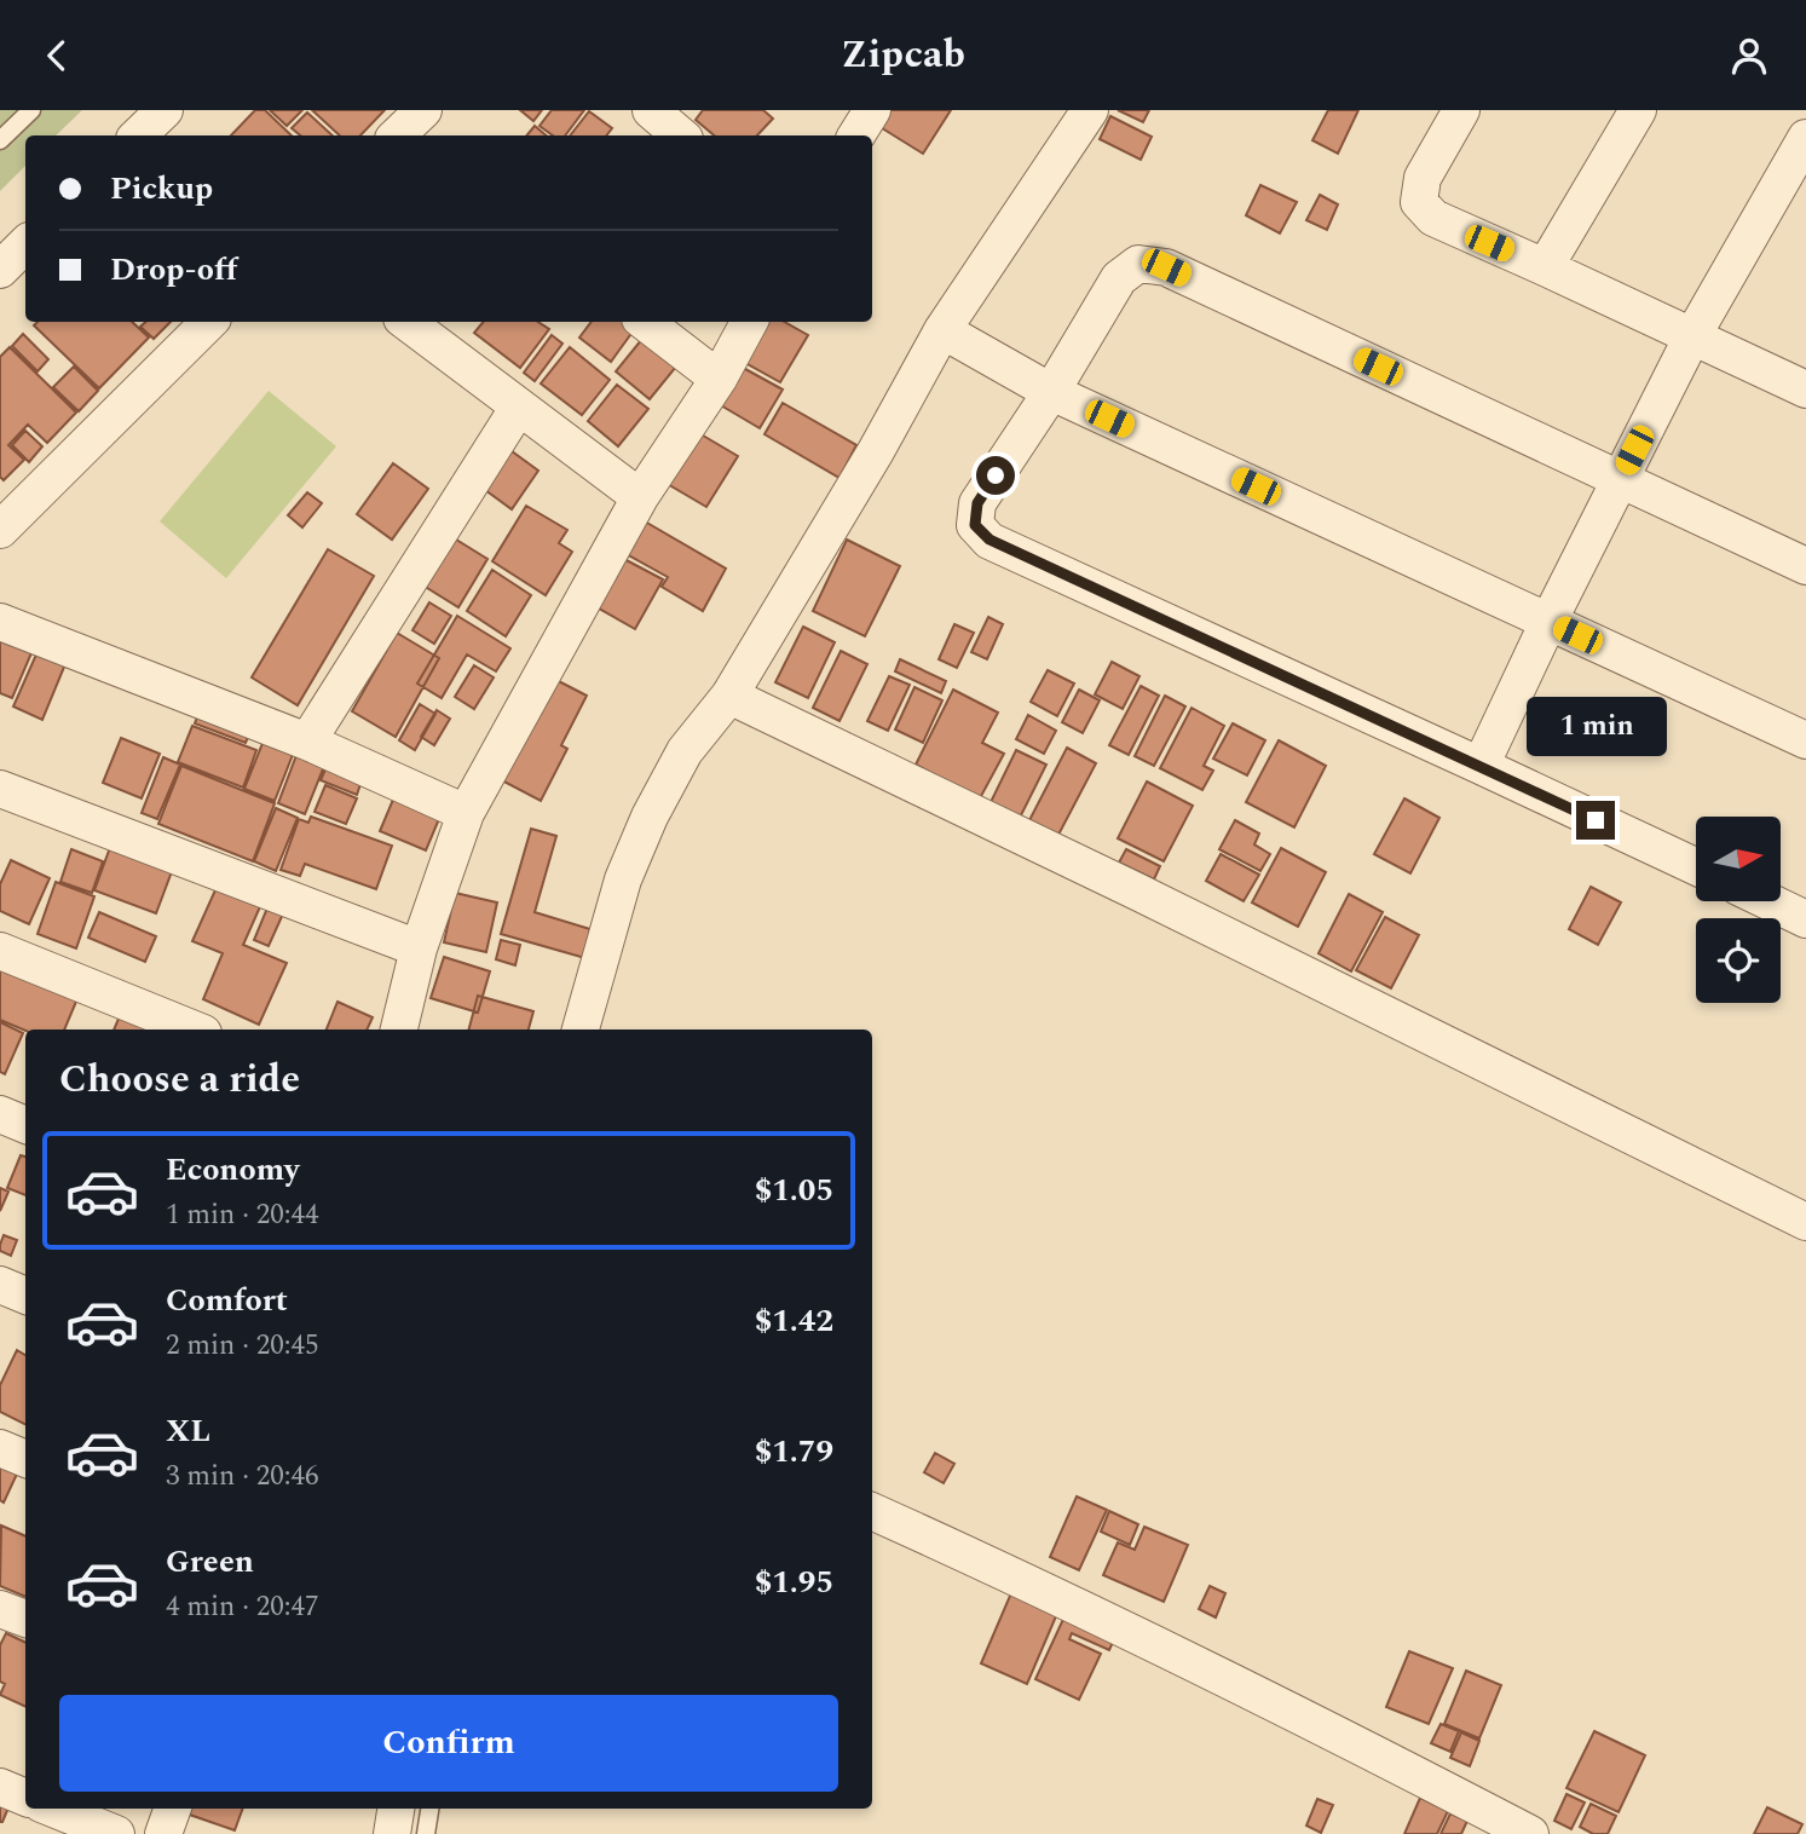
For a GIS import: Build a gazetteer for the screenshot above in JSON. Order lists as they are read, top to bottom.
{
  "north": "right",
  "page": {
    "header": "Zipcab",
    "banner": ["Pickup", "Drop-off"],
    "bubble": "1 min",
    "heading": "Choose a ride",
    "list": [
      {
        "name": "Economy",
        "note": "1 min · 20:44",
        "value": "$1.05"
      },
      {
        "name": "Comfort",
        "note": "2 min · 20:45",
        "value": "$1.42"
      },
      {
        "name": "XL",
        "note": "3 min · 20:46",
        "value": "$1.79"
      },
      {
        "name": "Green",
        "note": "4 min · 20:47",
        "value": "$1.95"
      }
    ],
    "buttons": "Confirm"
  }
}
